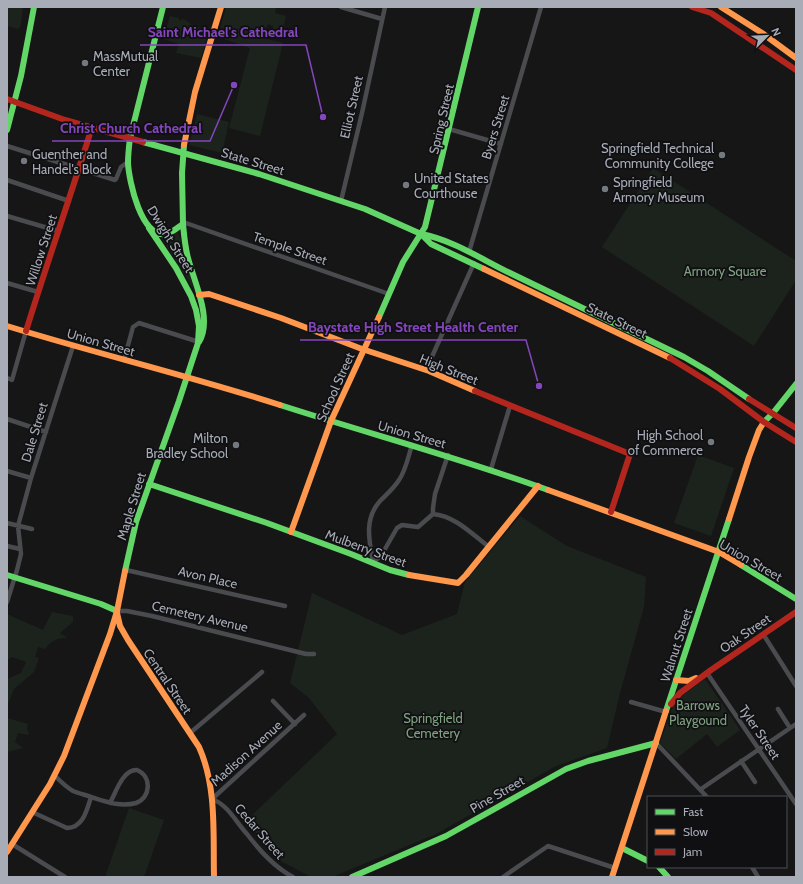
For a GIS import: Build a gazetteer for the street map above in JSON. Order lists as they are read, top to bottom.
{
  "streets": {
    "main road": [
      "Spring Street",
      "State Street",
      "Dwight Street",
      "Willow Street",
      "Union Street",
      "High Street",
      "School Street",
      "Maple Street",
      "Mulberry Street",
      "Oak Street",
      "Walnut Street",
      "Central Street",
      "Pine Street"
    ],
    "street": [
      "Elliot Street",
      "Byers Street",
      "Temple Street",
      "Dale Street",
      "Avon Place",
      "Cemetery Avenue",
      "Tyler Street",
      "Madison Avenue",
      "Cedar Street"
    ]
  },
  "crossings": [
    ["Elliot Street", "State Street"],
    ["Spring Street", "State Street"],
    ["Spring Street", "School Street"],
    ["Byers Street", "State Street"],
    ["State Street", "Dwight Street"],
    ["State Street", "Willow Street"],
    ["State Street", "School Street"],
    ["State Street", "Maple Street"],
    ["State Street", "Walnut Street"],
    ["Dwight Street", "Maple Street"],
    ["Temple Street", "School Street"],
    ["Temple Street", "Maple Street"],
    ["Willow Street", "Union Street"],
    ["Union Street", "High Street"],
    ["Union Street", "School Street"],
    ["Union Street", "Dale Street"],
    ["Union Street", "Maple Street"],
    ["Union Street", "Mulberry Street"],
    ["Union Street", "Walnut Street"],
    ["High Street", "School Street"],
    ["High Street", "Maple Street"],
    ["School Street", "Mulberry Street"],
    ["Maple Street", "Mulberry Street"],
    ["Maple Street", "Avon Place"],
    ["Maple Street", "Cemetery Avenue"],
    ["Maple Street", "Central Street"],
    ["Cemetery Avenue", "Central Street"],
    ["Oak Street", "Walnut Street"],
    ["Oak Street", "Tyler Street"],
    ["Walnut Street", "Pine Street"],
    ["Central Street", "Madison Avenue"],
    ["Central Street", "Cedar Street"],
    ["Madison Avenue", "Cedar Street"]
  ],
  "parks": ["Armory Square", "Barrows Playgound", "Springfield Cemetery"],
  "places": [
    "MassMutual Center",
    "Christ Church Cathedral",
    "Saint Michael's Cathedral",
    "Springfield Technical Community College",
    "Guenther and Handel's Block",
    "United States Courthouse",
    "Springfield Armory Museum",
    "Baystate High Street Health Center",
    "High School of Commerce",
    "Milton Bradley School"
  ],
  "legend": ["Fast", "Slow", "Jam"],
  "north": "top right"
}
